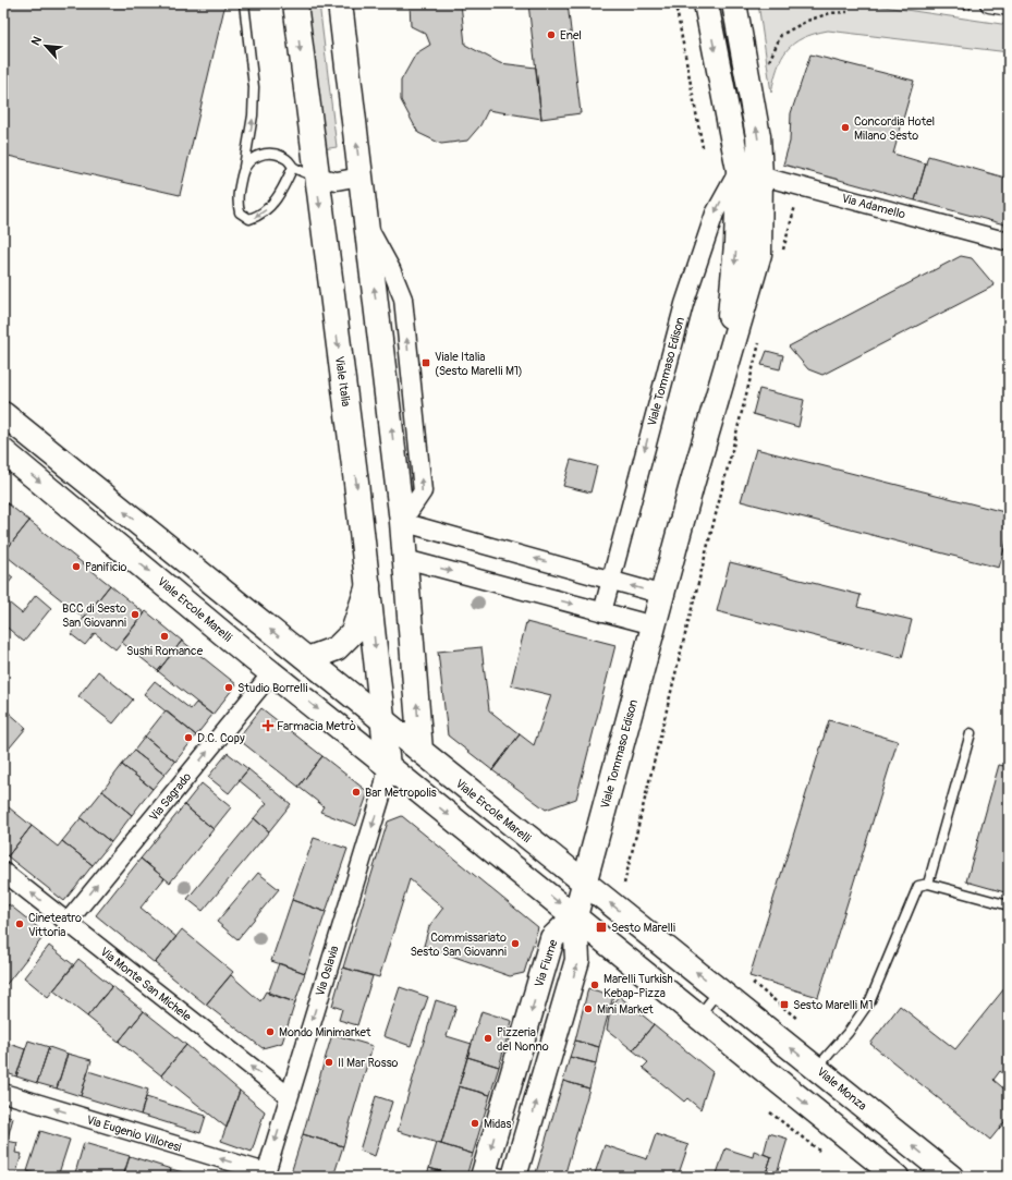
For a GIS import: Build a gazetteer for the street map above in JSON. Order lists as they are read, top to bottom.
{
  "streets": {
    "main road": [
      "Viale Tommaso Edison",
      "Viale Italia",
      "Viale Ercole Marelli",
      "Via Fiume",
      "Viale Monza"
    ],
    "street": [
      "Via Adamello",
      "Via Sagrado",
      "Via Oslavia",
      "Via Monte San Michele",
      "Via Eugenio Villoresi"
    ]
  },
  "crossings": [
    ["Via Adamello", "Viale Tommaso Edison"],
    ["Viale Tommaso Edison", "Viale Ercole Marelli"],
    ["Viale Italia", "Viale Ercole Marelli"],
    ["Viale Ercole Marelli", "Via Sagrado"],
    ["Viale Ercole Marelli", "Via Fiume"],
    ["Viale Ercole Marelli", "Via Oslavia"],
    ["Viale Ercole Marelli", "Viale Monza"],
    ["Via Sagrado", "Via Monte San Michele"],
    ["Via Oslavia", "Via Monte San Michele"],
    ["Via Oslavia", "Via Eugenio Villoresi"]
  ],
  "one_way": [
    "Via Sagrado",
    "Via Oslavia",
    "Via Monte San Michele",
    "Viale Monza",
    "Via Eugenio Villoresi"
  ],
  "places": {
    "other": [
      "Enel",
      "Concordia Hotel Milano Sesto",
      "Panificio",
      "BCC di Sesto San Giovanni",
      "Sushi Romance",
      "Studio Borrelli",
      "D.C. Copy",
      "Bar Metropolis",
      "Cineteatro Vittoria",
      "Commissariato Sesto San Giovanni",
      "Marelli Turkish Kebap-Pizza",
      "Mini Market",
      "Mondo Minimarket",
      "Pizzeria del Nonno",
      "Il Mar Rosso",
      "Midas"
    ],
    "transit": ["Viale Italia (Sesto Marelli M1)", "Sesto Marelli", "Sesto Marelli M1"],
    "health": ["Farmacia Metrò"]
  },
  "north": "top left"
}
